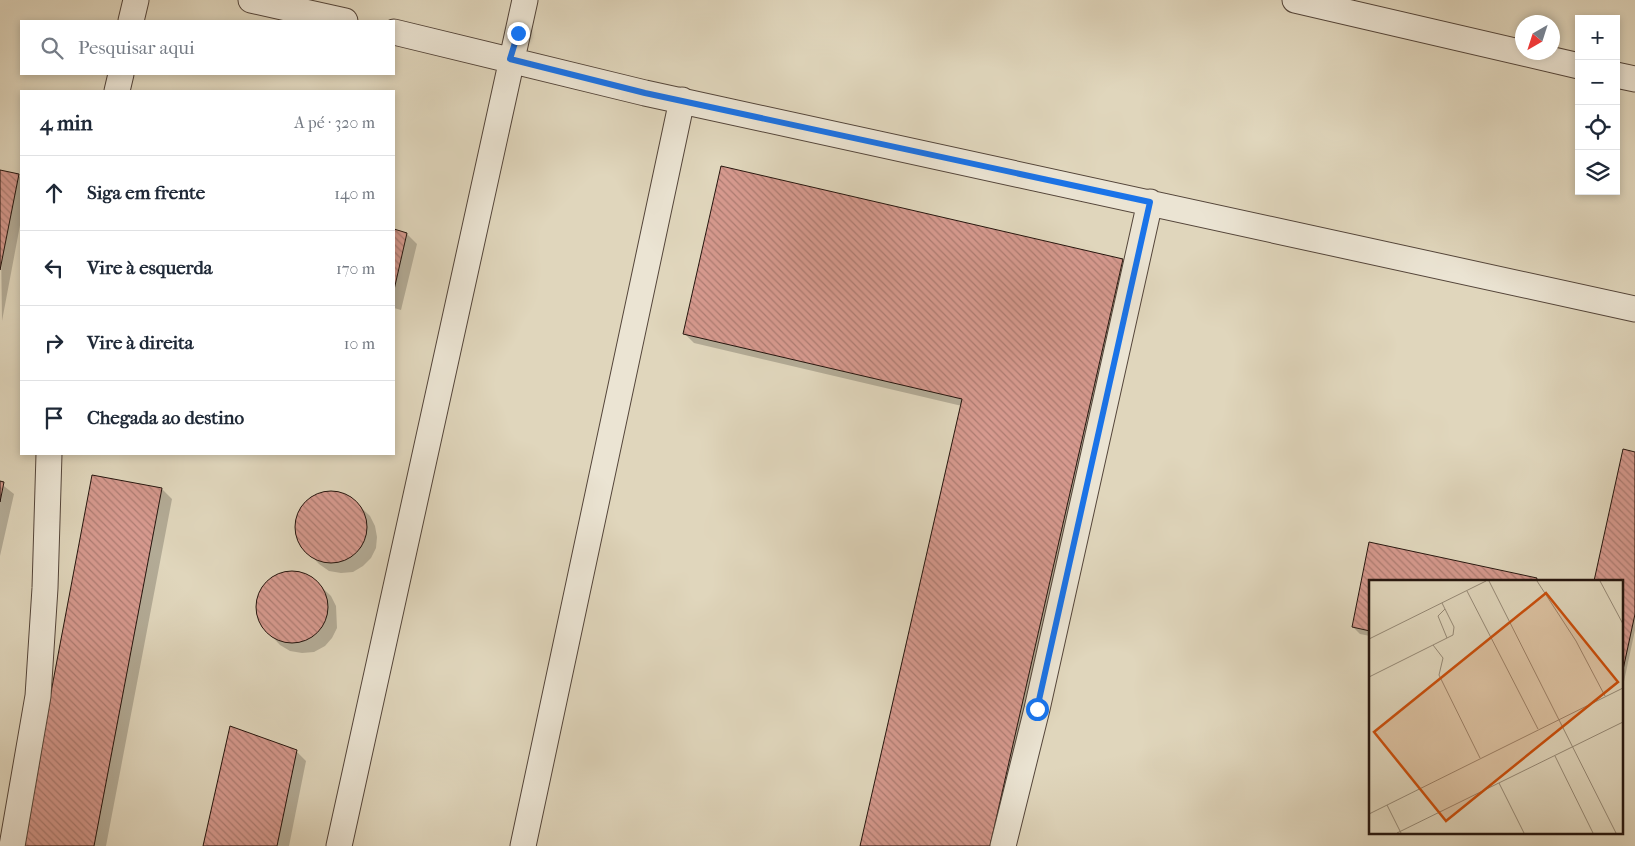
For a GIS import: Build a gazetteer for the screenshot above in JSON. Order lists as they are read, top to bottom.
{
  "north": "bottom left",
  "page": {
    "map_buttons": ["+", "−"],
    "search": "Pesquisar aqui",
    "heading": ["4 min", "A pé · 320 m"],
    "list": [
      ["Siga em frente", "140 m"],
      ["Vire à esquerda", "170 m"],
      ["Vire à direita", "10 m"],
      "Chegada ao destino"
    ]
  }
}
